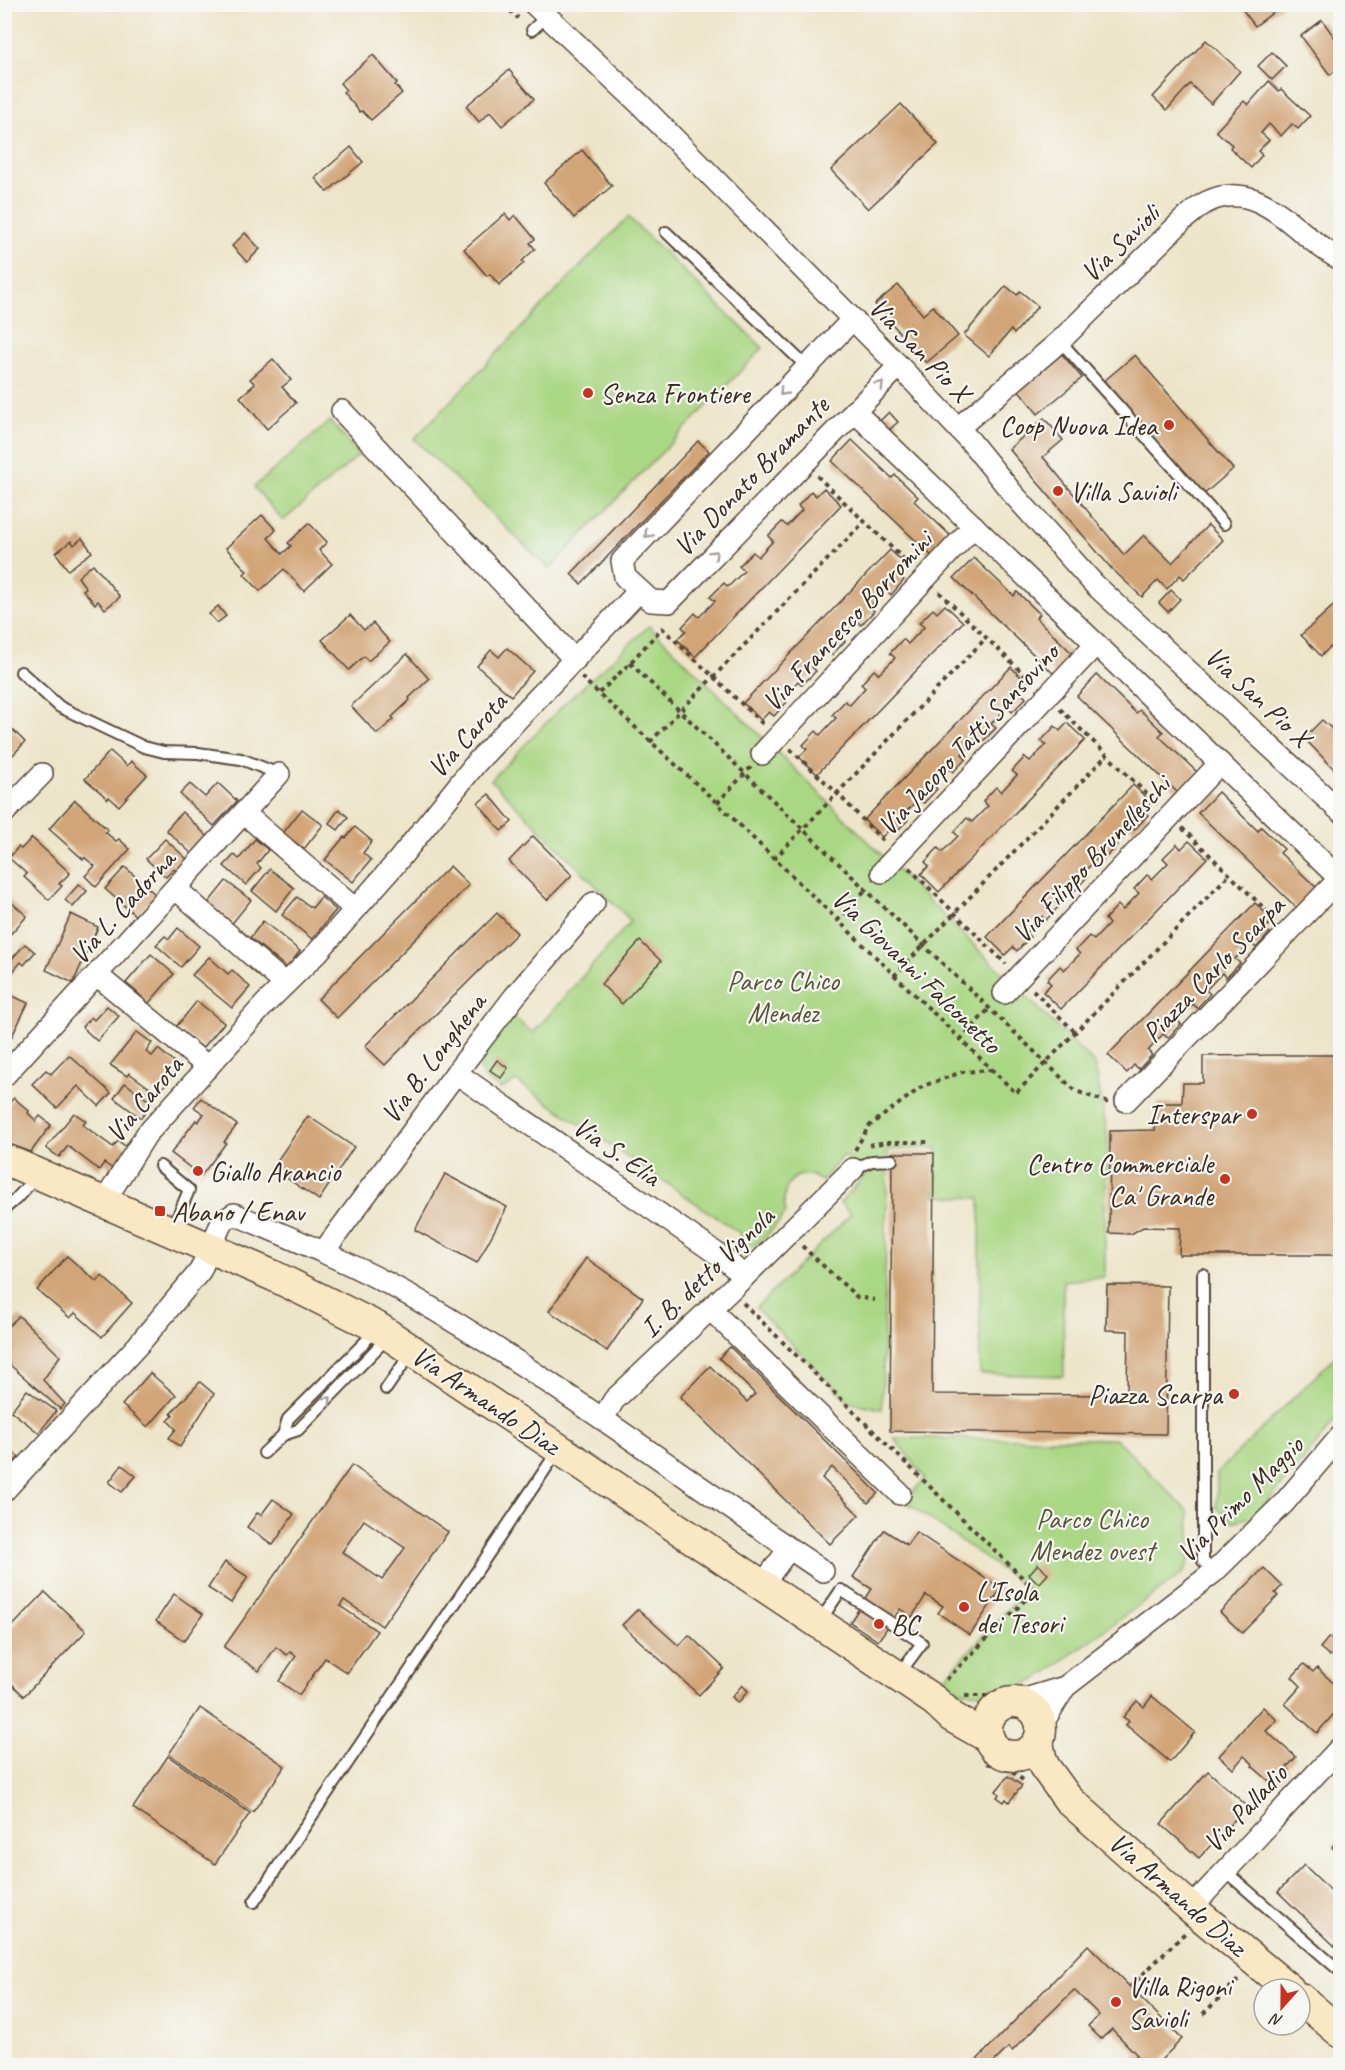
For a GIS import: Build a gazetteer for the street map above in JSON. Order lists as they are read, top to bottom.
{
  "streets": {
    "street": [
      "Via Savioli",
      "Via San Pio X",
      "Via Donato Bramante",
      "Via Francesco Borromini",
      "Via Carota",
      "Via Jacopo Tatti Sansovino",
      "Via Filippo Brunelleschi",
      "Via L. Cadorna",
      "Piazza Carlo Scarpa",
      "Via B. Longhena",
      "Via S. Elia",
      "I. B. detto Vignola",
      "Via Armando Diaz",
      "Via Primo Maggio",
      "Via Palladio"
    ],
    "path": ["Via Giovanni Falconetto"]
  },
  "crossings": [
    ["Via Savioli", "Via San Pio X"],
    ["Via San Pio X", "Via Donato Bramante"],
    ["Via Donato Bramante", "Via Carota"],
    ["Via Carota", "Via Giovanni Falconetto"],
    ["Via Carota", "Via Armando Diaz"],
    ["Via B. Longhena", "Via S. Elia"],
    ["Via S. Elia", "I. B. detto Vignola"],
    ["Via Armando Diaz", "Via Primo Maggio"],
    ["Via Armando Diaz", "Via Palladio"]
  ],
  "one_way": ["Via Donato Bramante"],
  "parks": ["Parco Chico Mendez", "Parco Chico Mendez ovest"],
  "places": {
    "other": [
      "Senza Frontiere",
      "Coop Nuova Idea",
      "Villa Savioli",
      "Interspar",
      "Giallo Arancio",
      "Centro Commerciale Ca' Grande",
      "Piazza Scarpa",
      "L'Isola dei Tesori",
      "BC",
      "Villa Rigoni Savioli"
    ],
    "transit": ["Abano / Enav"]
  },
  "north": "bottom"
}
